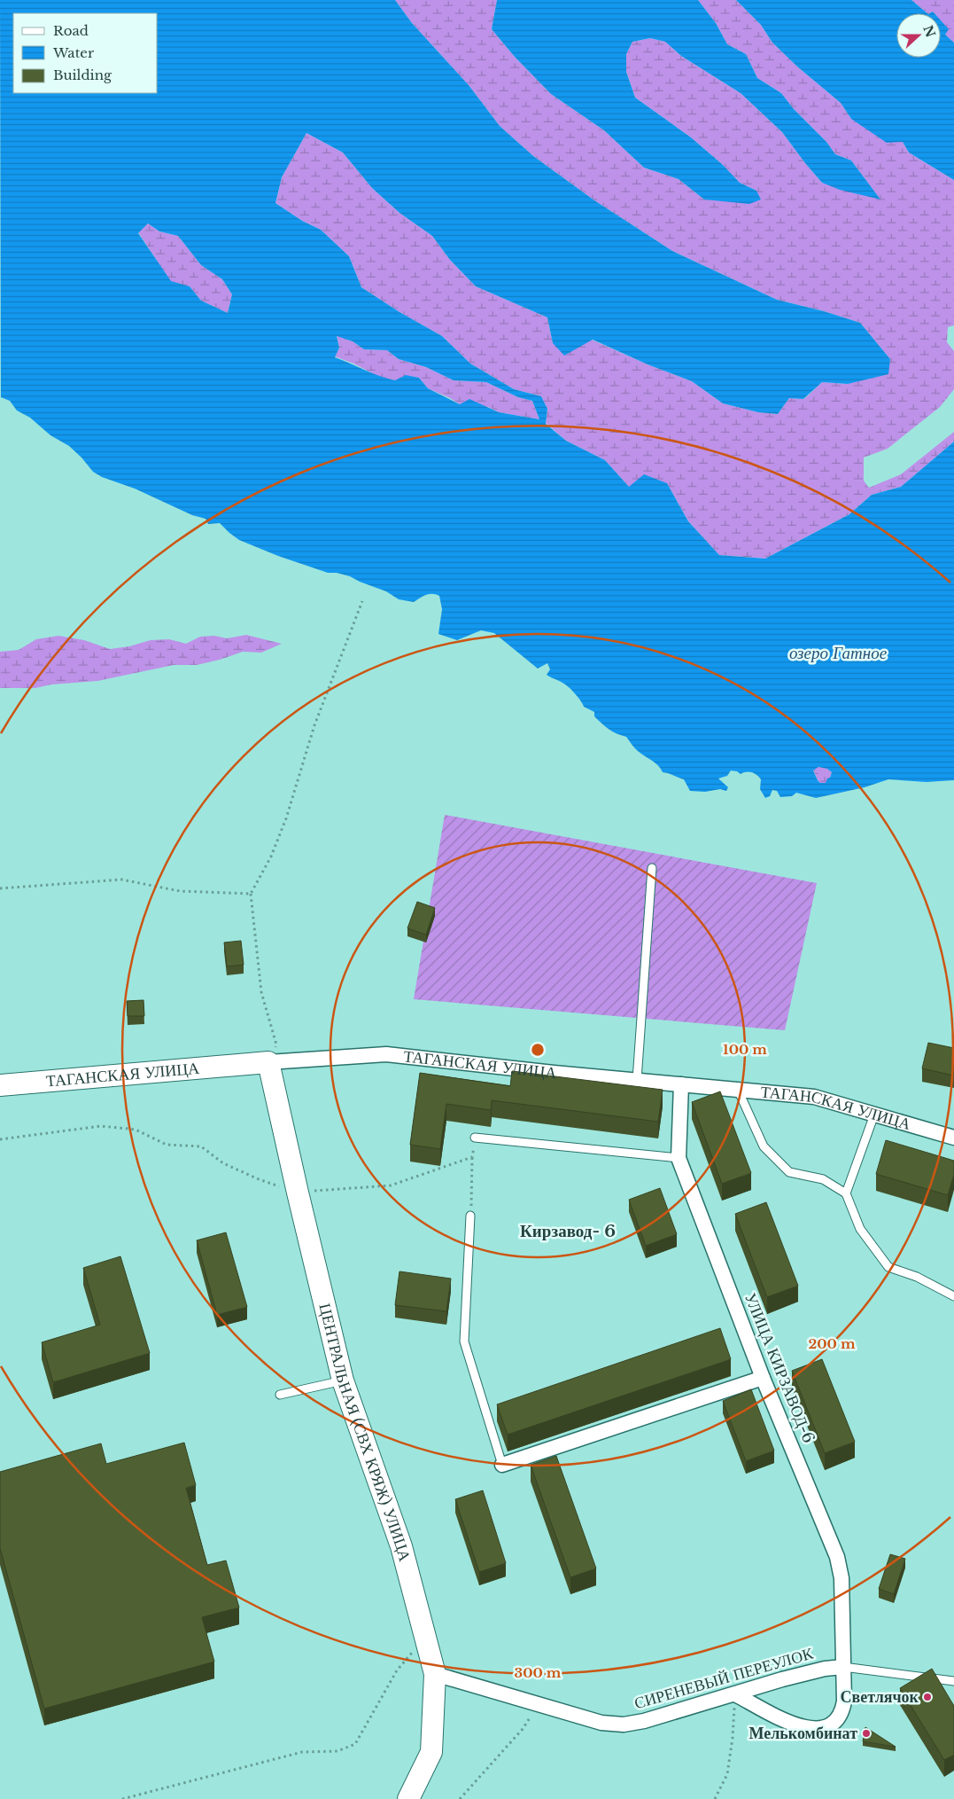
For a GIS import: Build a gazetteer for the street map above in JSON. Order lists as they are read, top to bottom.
{
  "streets": {
    "main road": ["ТАГАНСКАЯ УЛИЦА", "ЦЕНТРАЛЬНАЯ (СВХ КРЯЖ) УЛИЦА"],
    "street": ["УЛИЦА КИРЗАВОД-6", "СИРЕНЕВЫЙ ПЕРЕУЛОК"]
  },
  "crossings": [
    ["ТАГАНСКАЯ УЛИЦА", "УЛИЦА КИРЗАВОД-6"],
    ["ТАГАНСКАЯ УЛИЦА", "ЦЕНТРАЛЬНАЯ (СВХ КРЯЖ) УЛИЦА"],
    ["УЛИЦА КИРЗАВОД-6", "СИРЕНЕВЫЙ ПЕРЕУЛОК"],
    ["ЦЕНТРАЛЬНАЯ (СВХ КРЯЖ) УЛИЦА", "СИРЕНЕВЫЙ ПЕРЕУЛОК"]
  ],
  "districts": ["Кирзавод- 6"],
  "water": ["озеро Гатное"],
  "places": ["Светлячок", "Мелькомбинат"],
  "legend": ["Road", "Water", "Building"],
  "north": "right",
  "rings": ["100 m", "200 m", "300 m"]
}
